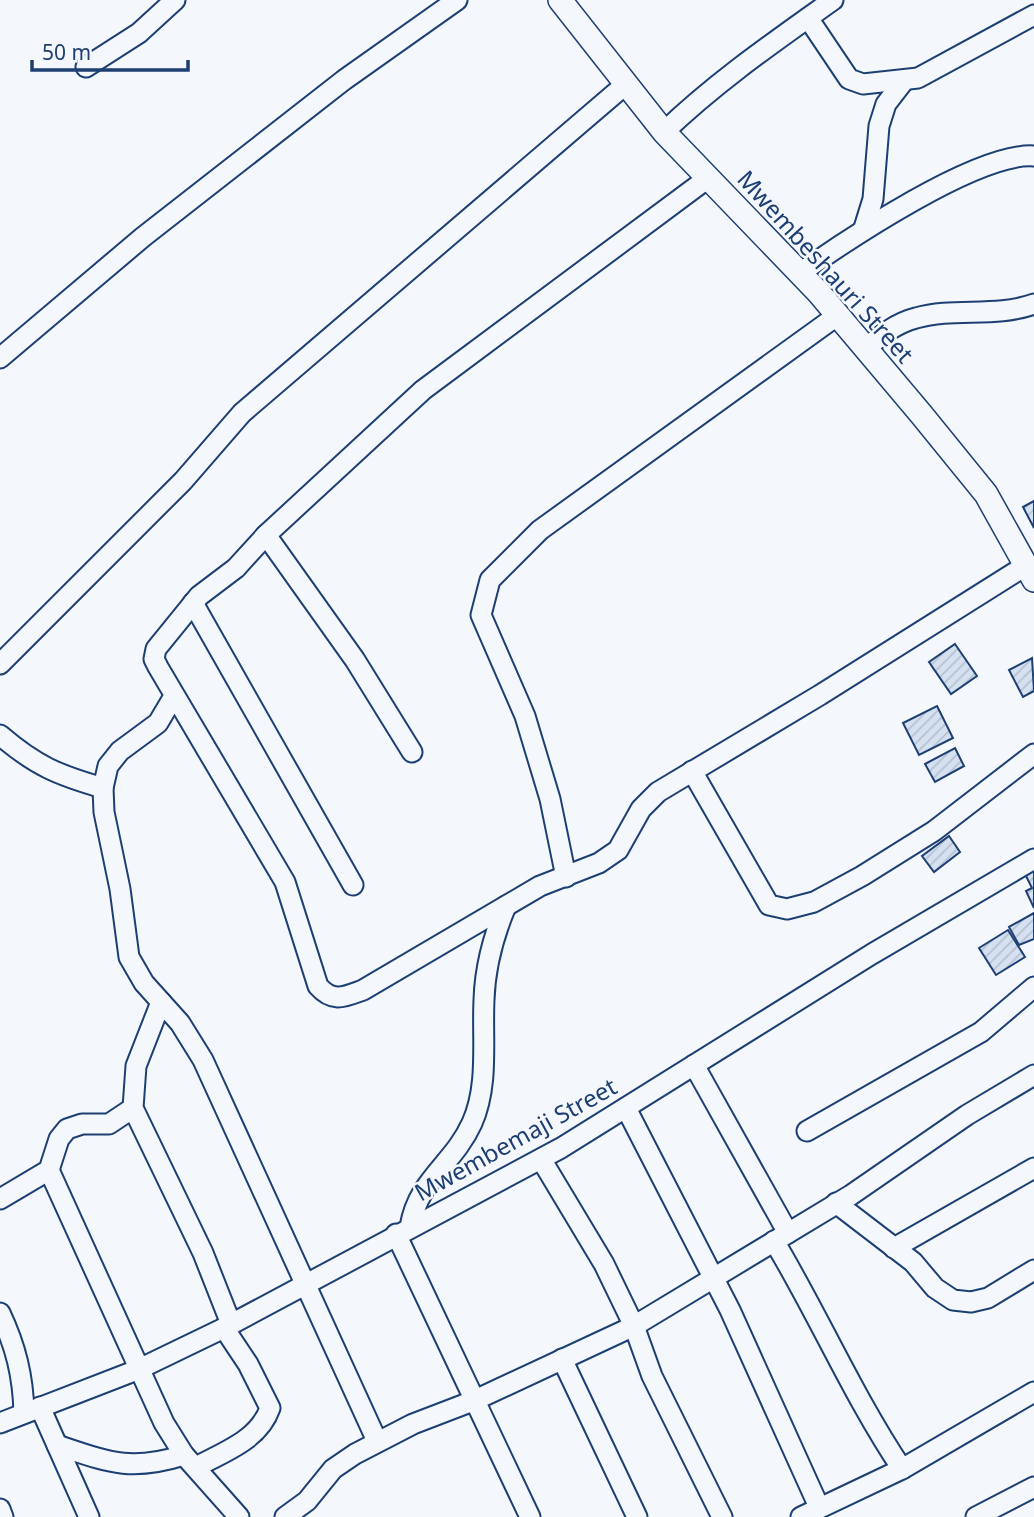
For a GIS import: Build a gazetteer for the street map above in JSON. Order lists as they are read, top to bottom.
{
  "streets": {
    "street": ["Mwembeshauri Street", "Mwembemaji Street"]
  },
  "scale_bar": "50 m"
}
